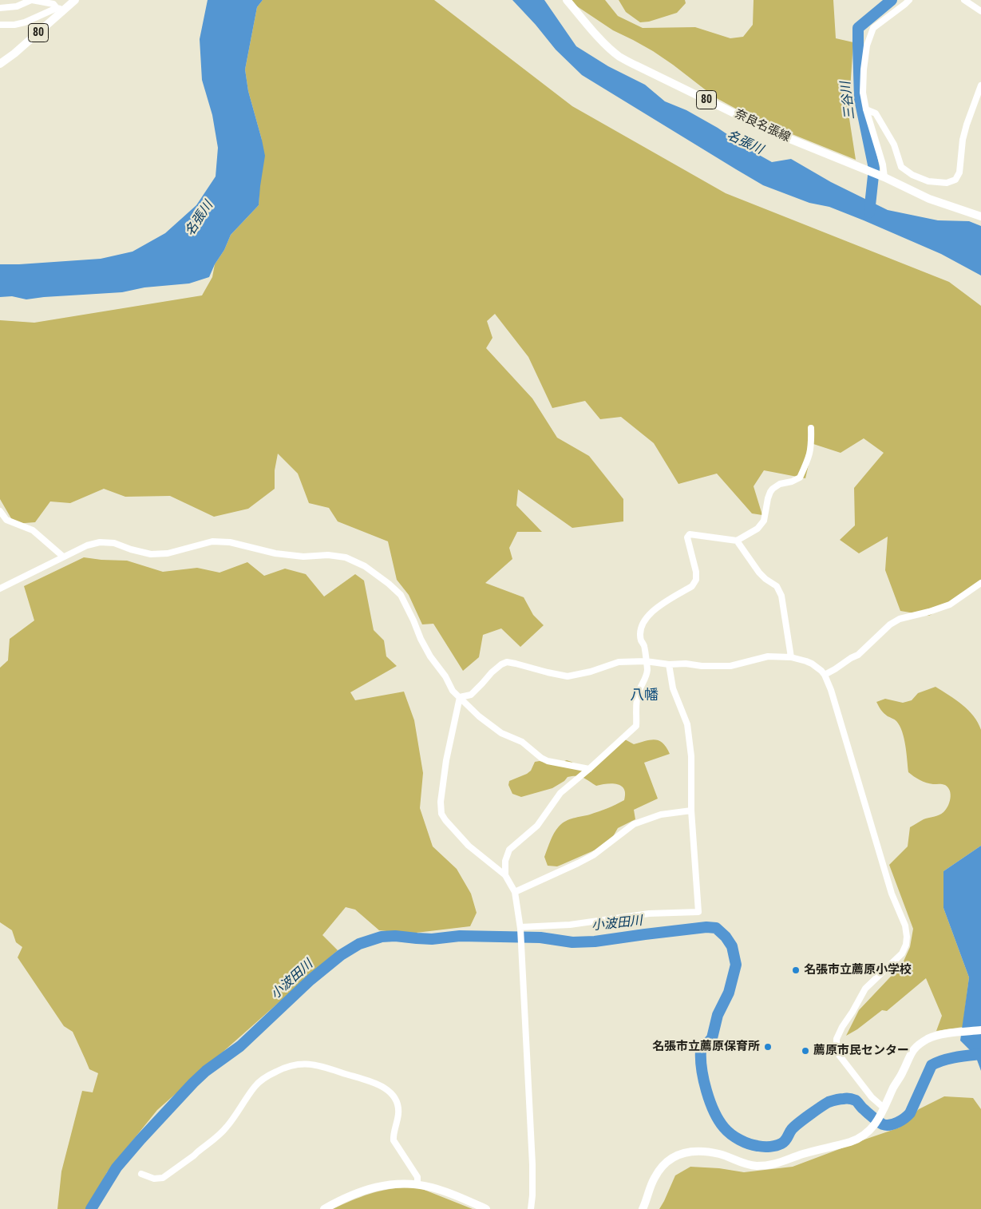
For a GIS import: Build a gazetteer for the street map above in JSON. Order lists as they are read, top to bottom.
{
  "streets": {
    "main road": ["80", "奈良名張線"]
  },
  "districts": ["八幡"],
  "water": ["三谷川", "名張川", "小波田川"],
  "places": ["名張市立薦原小学校", "名張市立薦原保育所", "薦原市民センター"]
}
